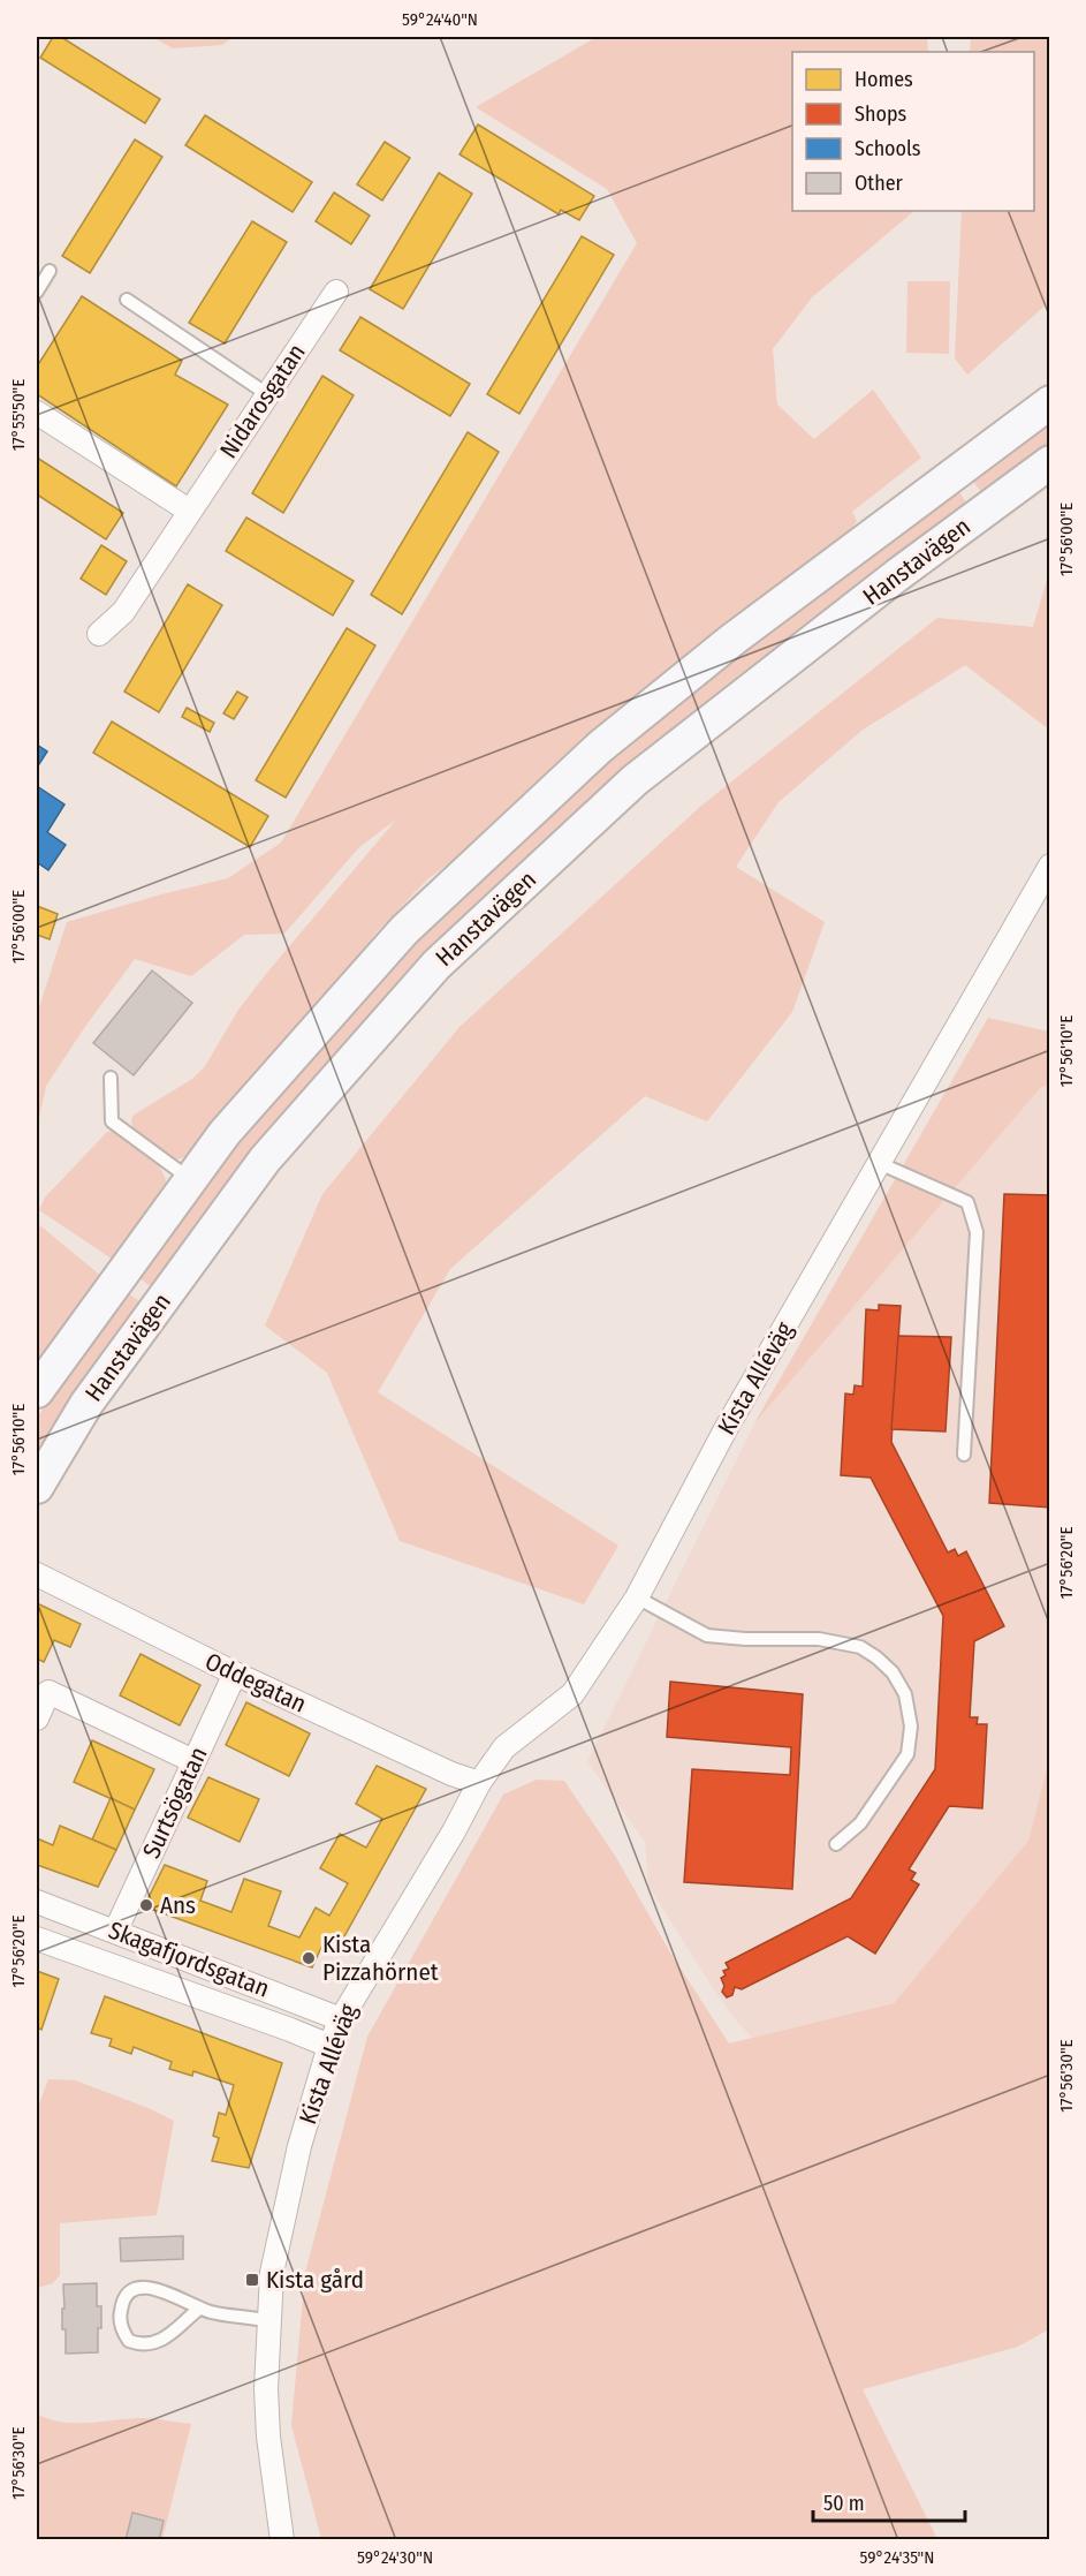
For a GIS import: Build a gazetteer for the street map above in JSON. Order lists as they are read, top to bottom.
{
  "streets": {
    "main road": ["Hanstavägen"],
    "street": [
      "Nidarosgatan",
      "Kista Alléväg",
      "Oddegatan",
      "Surtsögatan",
      "Skagafjordsgatan"
    ]
  },
  "crossings": [
    ["Kista Alléväg", "Oddegatan"],
    ["Kista Alléväg", "Skagafjordsgatan"],
    ["Oddegatan", "Surtsögatan"],
    ["Surtsögatan", "Skagafjordsgatan"]
  ],
  "places": {
    "other": ["Ans", "Kista Pizzahörnet"],
    "transit": ["Kista gård"]
  },
  "legend": [
    "Homes",
    "Shops",
    "Schools",
    "Other"
  ],
  "scale_bar": "50 m",
  "coordinates": [
    "59°24'40\"N",
    "17°55'50\"E",
    "17°56'00\"E",
    "17°56'10\"E",
    "17°56'20\"E",
    "17°56'30\"E",
    "59°24'30\"N",
    "59°24'35\"N"
  ]
}
